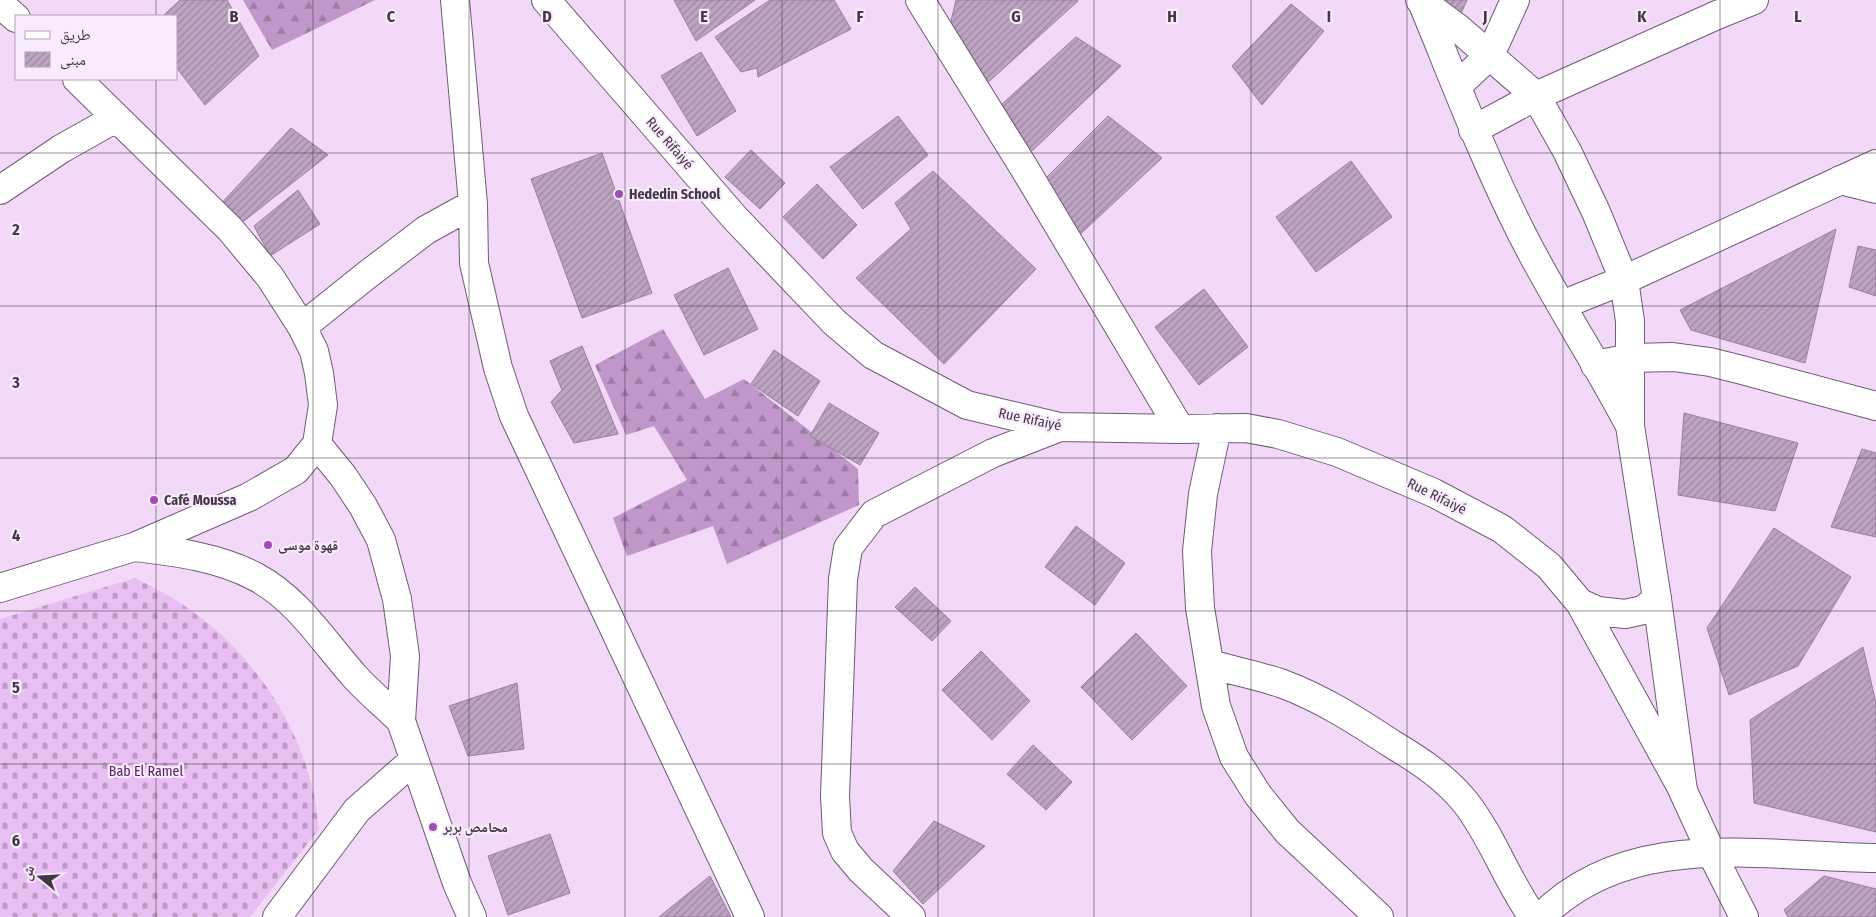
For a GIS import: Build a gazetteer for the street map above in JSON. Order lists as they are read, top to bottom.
{
  "streets": {
    "street": ["Rue Rifaiyé"]
  },
  "parks": ["Bab El Ramel"],
  "places": [
    "Hededin School",
    "Café Moussa",
    "قهوة موسى",
    "محامص بربر"
  ],
  "legend": ["طريق", "مبنى"],
  "north": "left",
  "grid": {
    "columns": [
      "B",
      "C",
      "D",
      "E",
      "F",
      "G",
      "H",
      "I",
      "J",
      "K",
      "L"
    ],
    "rows": [
      "2",
      "3",
      "4",
      "5",
      "6"
    ]
  }
}
